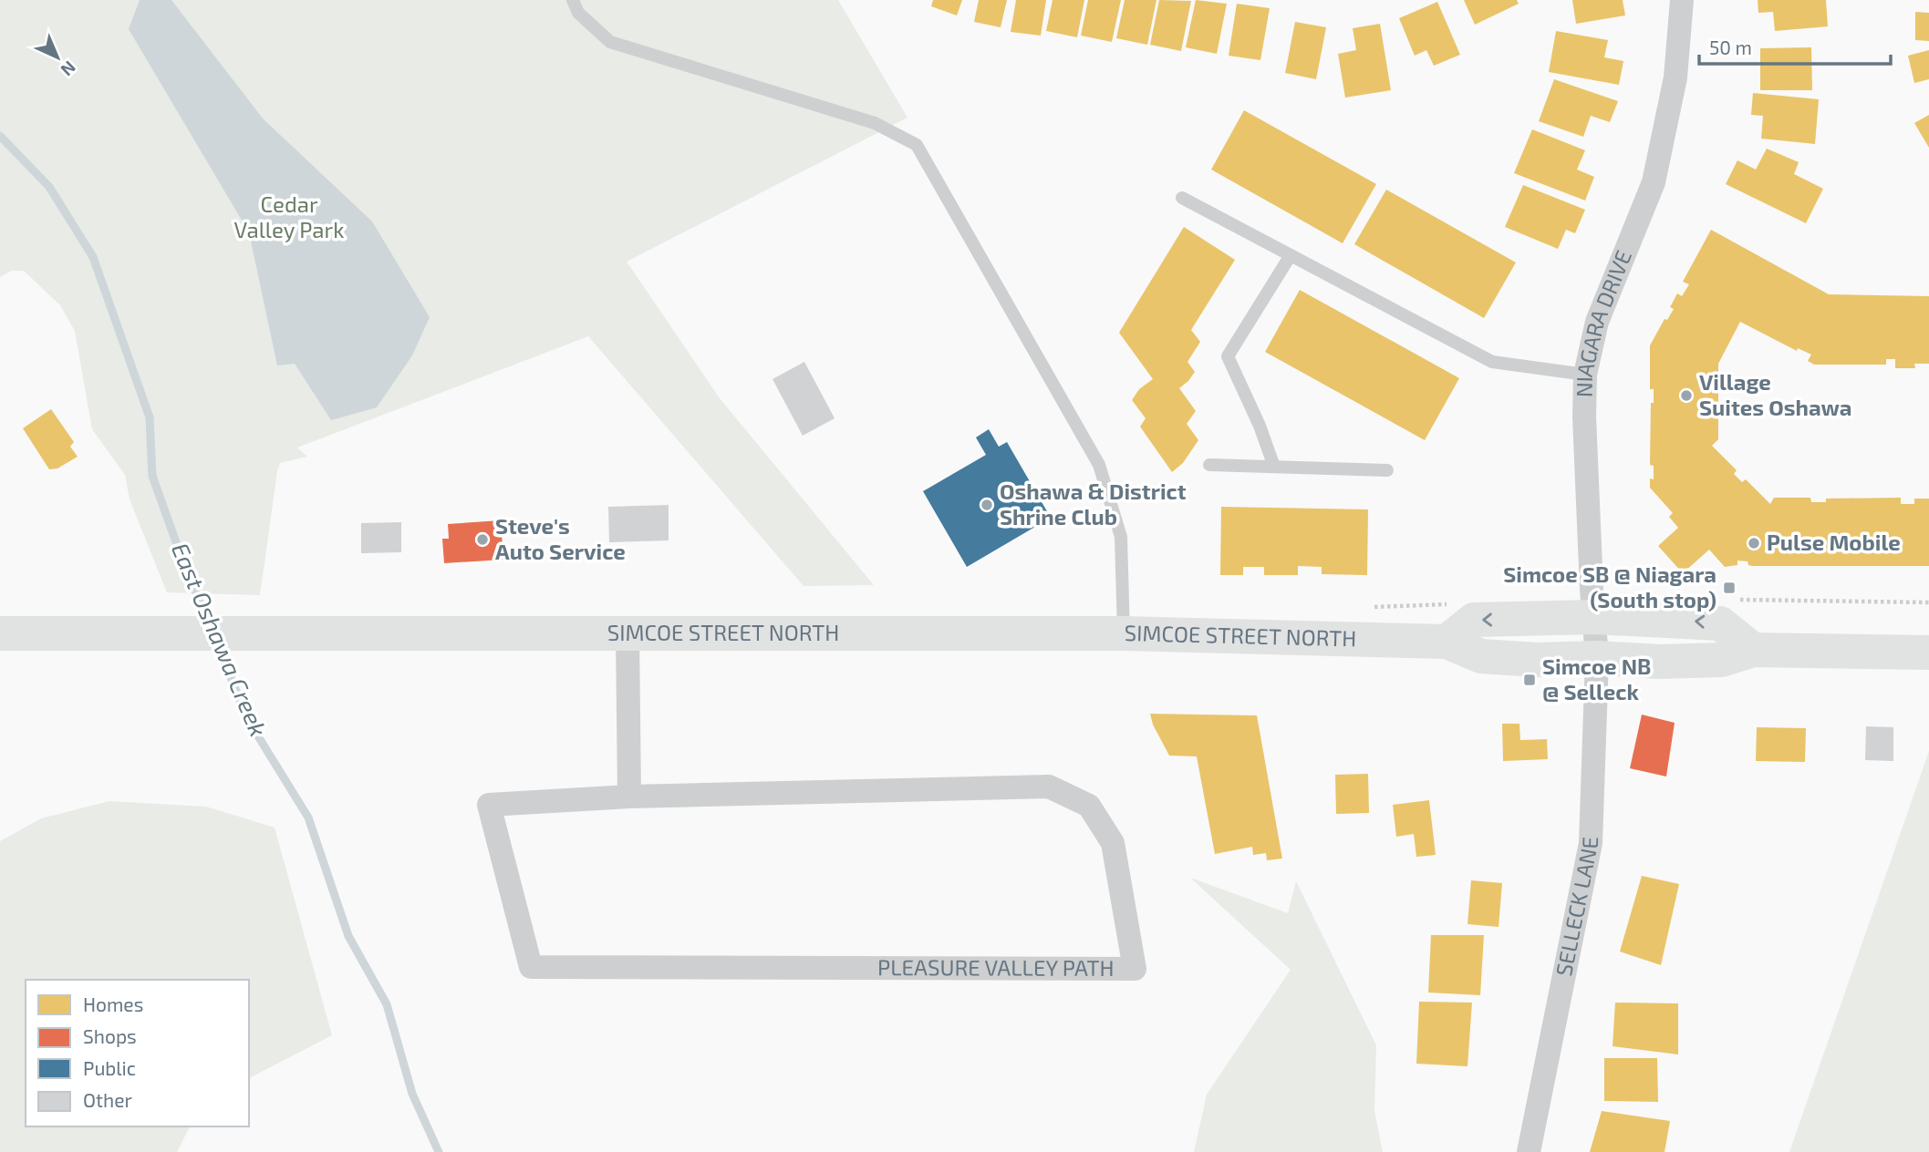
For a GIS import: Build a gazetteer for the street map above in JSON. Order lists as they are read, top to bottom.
{
  "streets": {
    "main road": ["SIMCOE STREET NORTH"],
    "street": ["NIAGARA DRIVE", "SELLECK LANE", "PLEASURE VALLEY PATH"]
  },
  "crossings": [
    ["NIAGARA DRIVE", "SIMCOE STREET NORTH"],
    ["NIAGARA DRIVE", "SELLECK LANE"],
    ["SIMCOE STREET NORTH", "SELLECK LANE"]
  ],
  "water": ["East Oshawa Creek"],
  "parks": ["Cedar Valley Park"],
  "places": {
    "other": [
      "Village Suites Oshawa",
      "Oshawa & District Shrine Club",
      "Steve's Auto Service",
      "Pulse Mobile"
    ],
    "transit": ["Simcoe SB @ Niagara (South stop)", "Simcoe NB @ Selleck"]
  },
  "legend": [
    "Homes",
    "Shops",
    "Public",
    "Other"
  ],
  "scale_bar": "50 m",
  "north": "bottom right"
}
